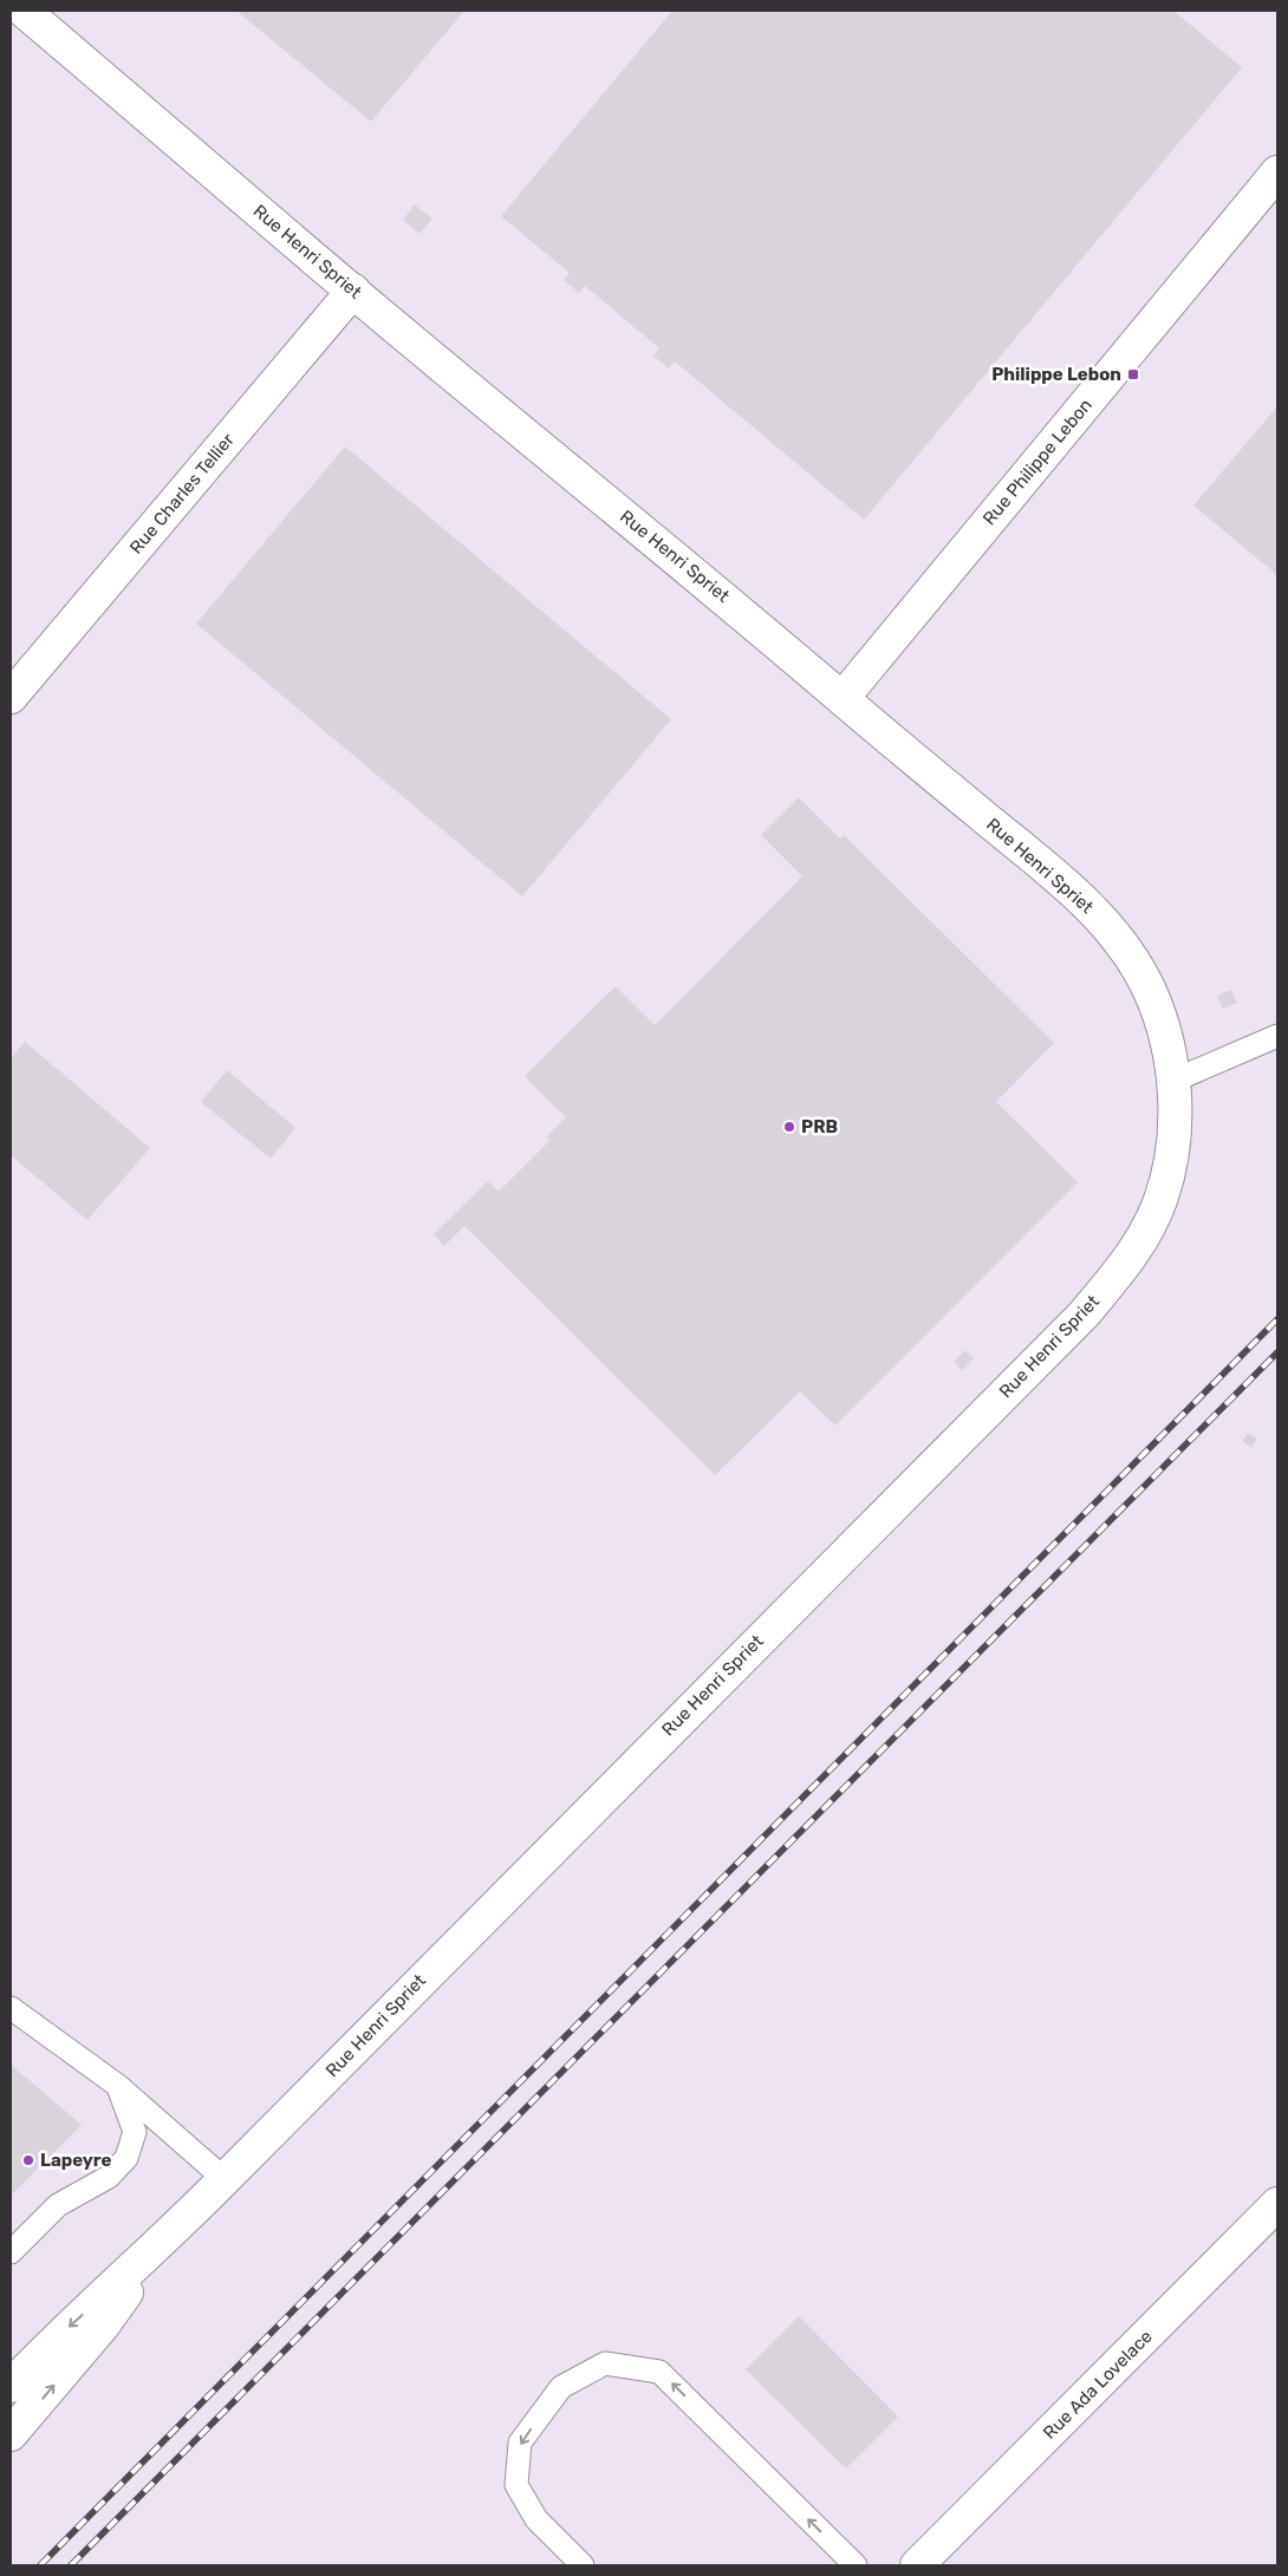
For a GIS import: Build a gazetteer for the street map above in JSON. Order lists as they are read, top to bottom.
{
  "streets": {
    "street": [
      "Rue Henri Spriet",
      "Rue Philippe Lebon",
      "Rue Charles Tellier",
      "Rue Ada Lovelace"
    ]
  },
  "crossings": [
    ["Rue Henri Spriet", "Rue Philippe Lebon"],
    ["Rue Henri Spriet", "Rue Charles Tellier"]
  ],
  "places": {
    "transit": ["Philippe Lebon"],
    "other": ["PRB", "Lapeyre"]
  }
}
